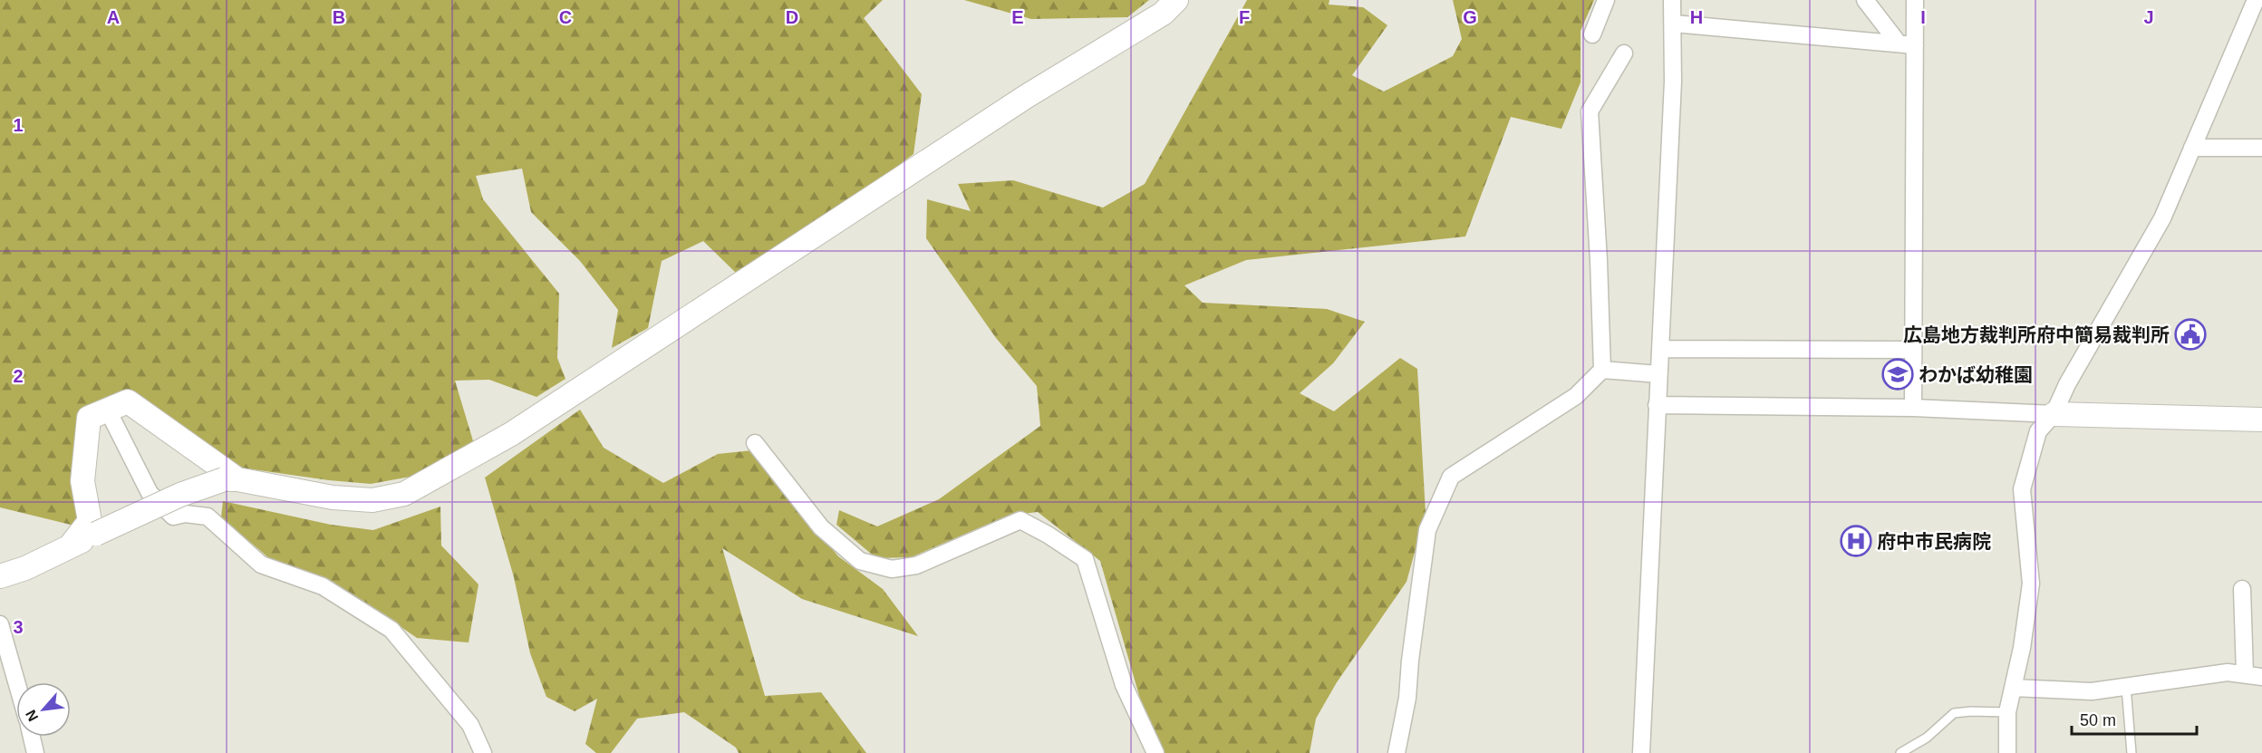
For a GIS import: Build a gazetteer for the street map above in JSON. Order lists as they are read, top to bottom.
{
  "places": {
    "public building": ["広島地方裁判所府中簡易裁判所"],
    "school or university": ["わかば幼稚園"],
    "hospital": ["府中市民病院"]
  },
  "scale_bar": "50 m",
  "north": "bottom left",
  "grid": {
    "columns": [
      "A",
      "B",
      "C",
      "D",
      "E",
      "F",
      "G",
      "H",
      "I",
      "J"
    ],
    "rows": ["1", "2", "3"]
  }
}
